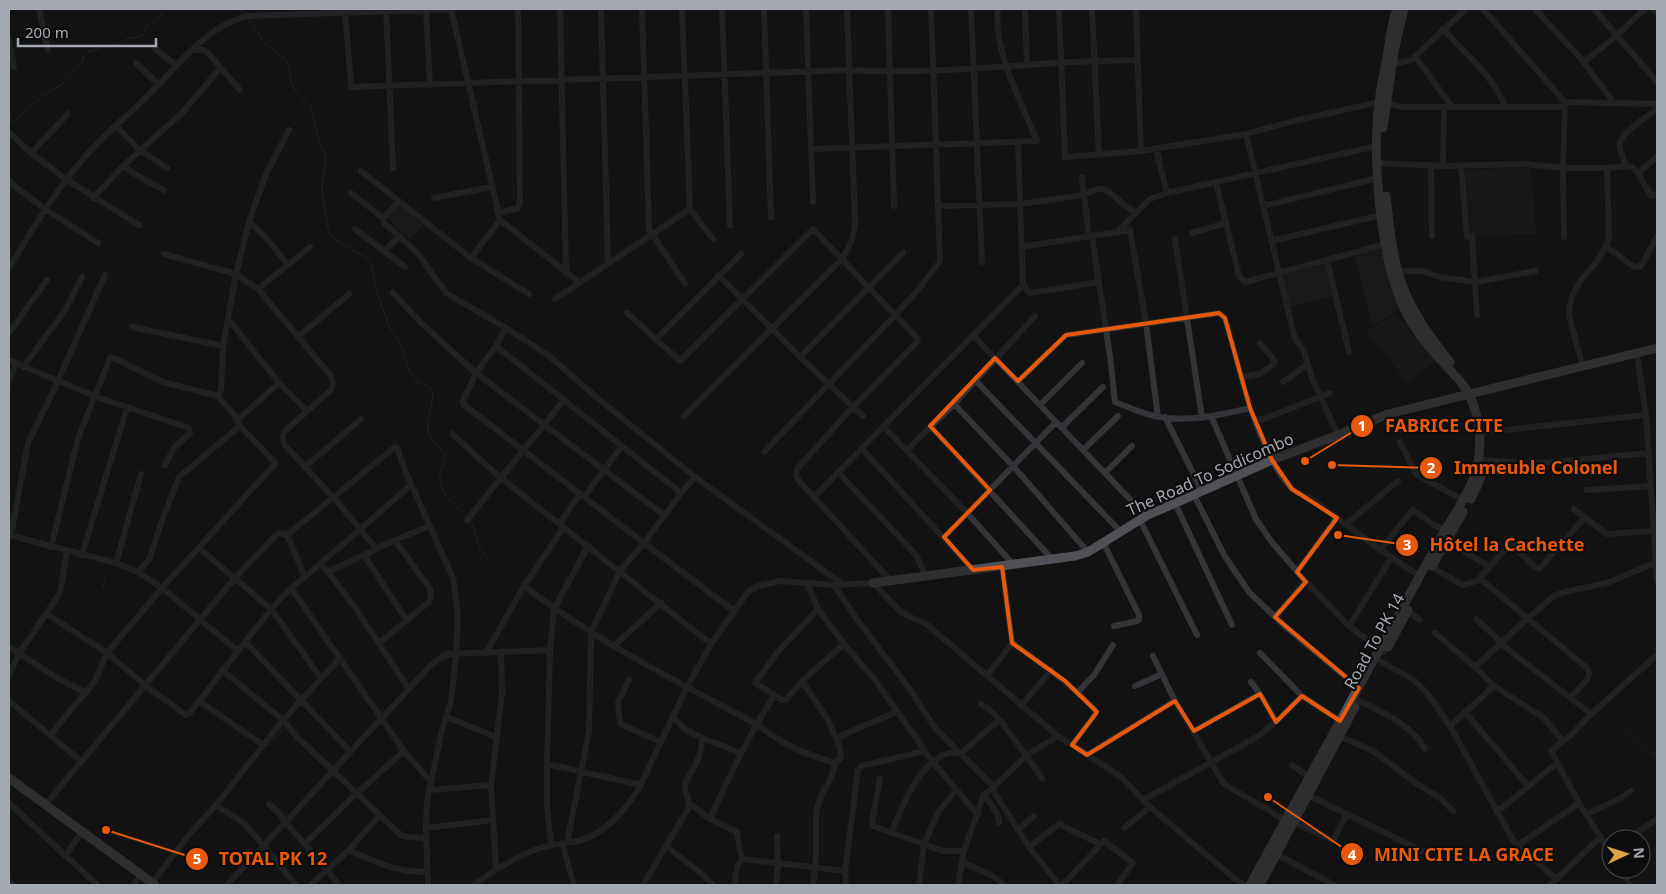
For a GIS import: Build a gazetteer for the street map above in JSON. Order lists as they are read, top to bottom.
{
  "streets": {
    "main road": ["The Road To Sodicombo", "Road To PK 14"]
  },
  "places": [
    "FABRICE CITE",
    "Immeuble Colonel",
    "Hôtel la Cachette",
    "MINI CITE LA GRACE",
    "TOTAL PK 12"
  ],
  "scale_bar": "200 m",
  "north": "right"
}
